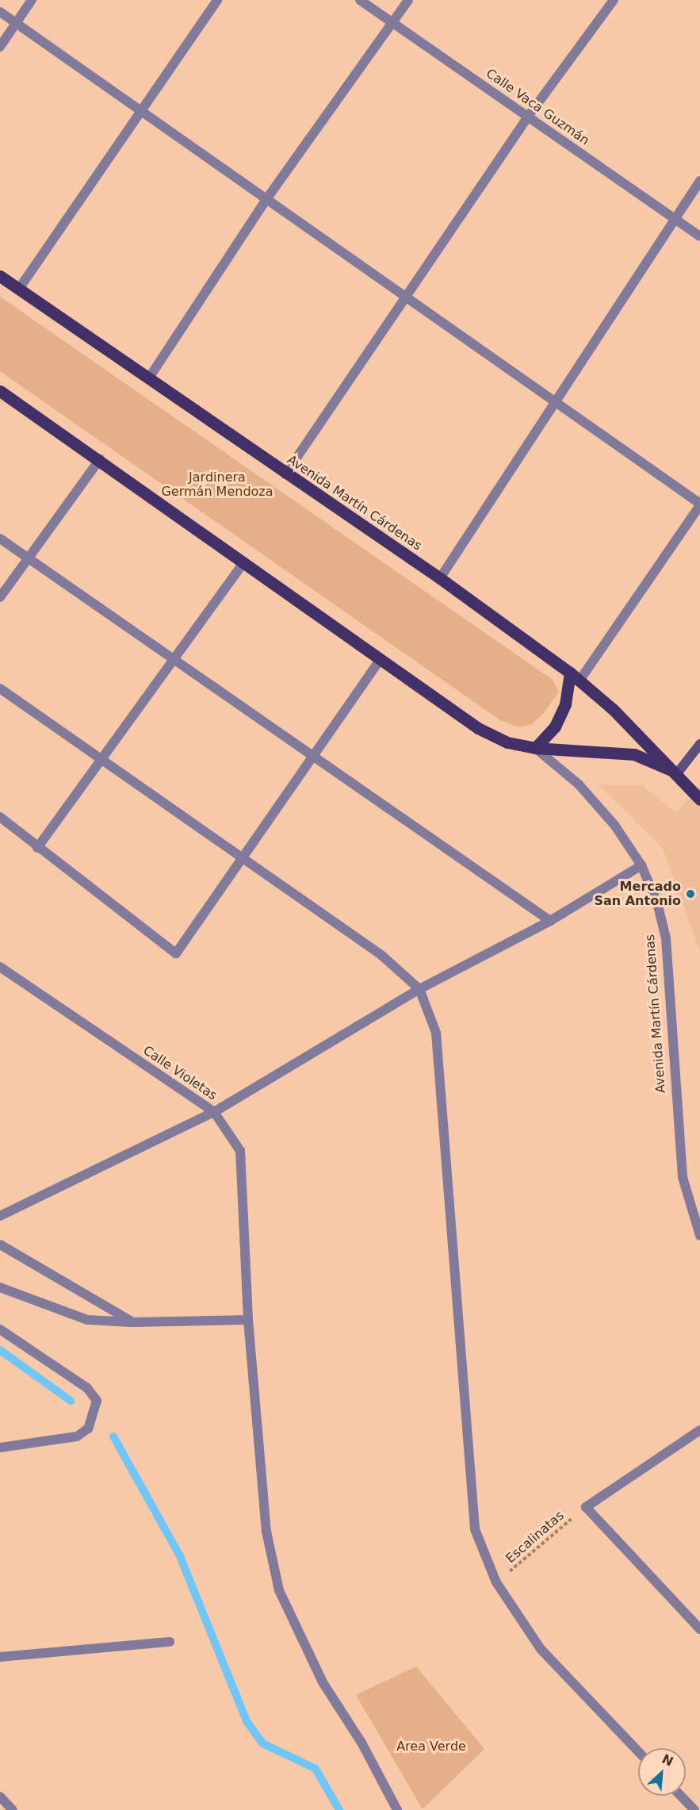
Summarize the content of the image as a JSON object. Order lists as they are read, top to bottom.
{
  "streets": {
    "main road": ["Avenida Martín Cárdenas"],
    "street": ["Calle Vaca Guzmán", "Calle Violetas"],
    "path": ["Escalinatas"]
  },
  "parks": ["Jardinera Germán Mendoza", "Area Verde"],
  "places": ["Mercado San Antonio"],
  "north": "top right"
}
